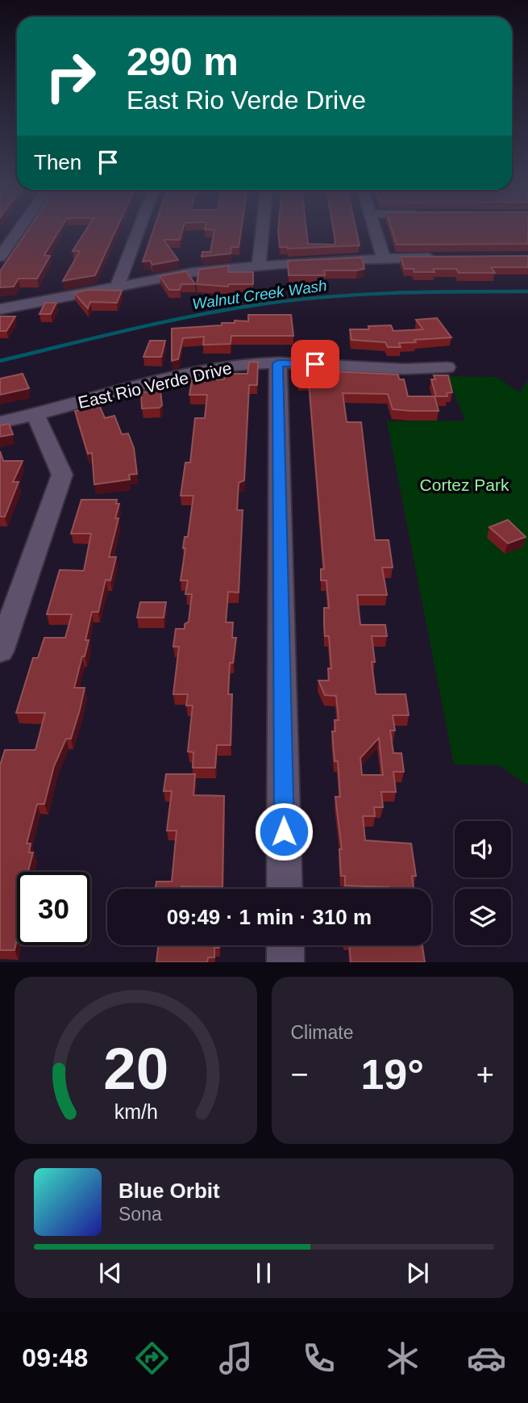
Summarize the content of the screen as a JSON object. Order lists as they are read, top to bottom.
{
  "streets": {
    "street": ["East Rio Verde Drive"]
  },
  "water": ["Walnut Creek Wash"],
  "parks": ["Cortez Park"],
  "page": {
    "turn": ["290 m", "East Rio Verde Drive"],
    "then": "Then",
    "limit": "30",
    "trip": "09:49 · 1 min · 310 m",
    "tile": "Climate",
    "heat": ["−", "19°", "+"],
    "song": ["Blue Orbit", "Sona"],
    "tabs": "09:48",
    "gauge": ["20", "km/h"]
  }
}
